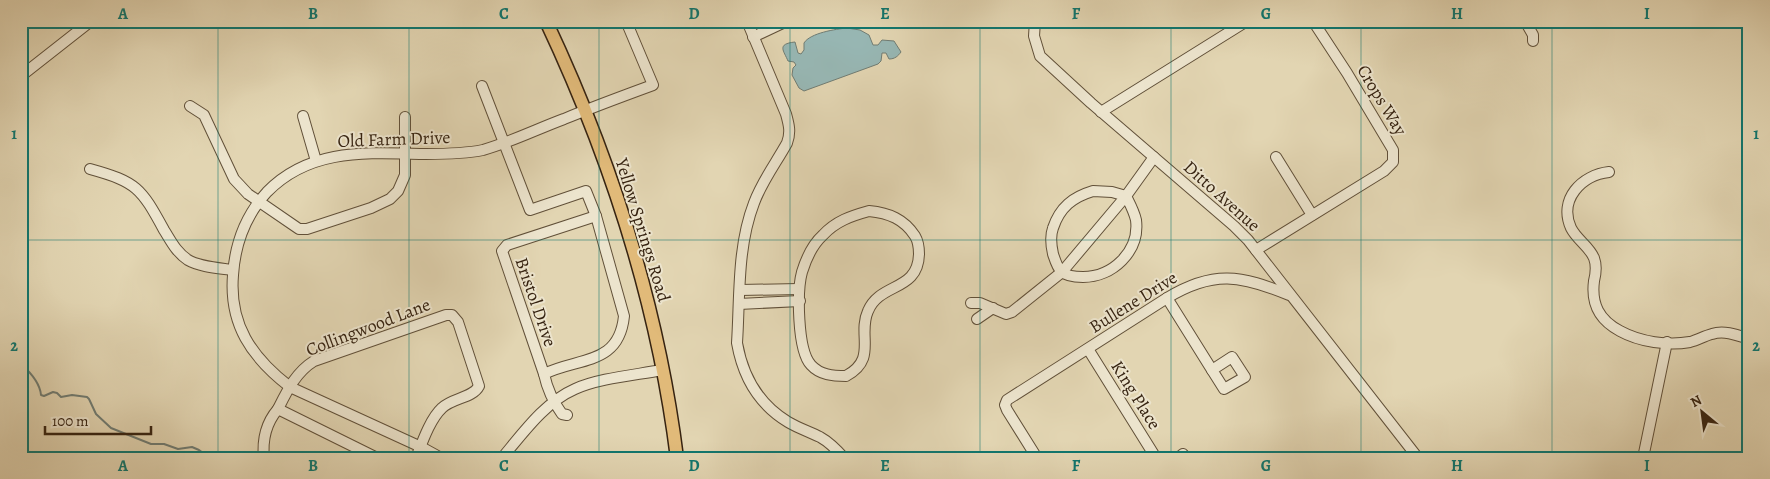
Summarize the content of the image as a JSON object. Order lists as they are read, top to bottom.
{
  "streets": {
    "main road": ["Yellow Springs Road"],
    "street": [
      "Crops Way",
      "Old Farm Drive",
      "Ditto Avenue",
      "Bristol Drive",
      "Bullene Drive",
      "Collingwood Lane",
      "King Place"
    ]
  },
  "crossings": [
    ["Crops Way", "Ditto Avenue"],
    ["Old Farm Drive", "Yellow Springs Road"],
    ["Old Farm Drive", "Bristol Drive"],
    ["Old Farm Drive", "Collingwood Lane"],
    ["Ditto Avenue", "Bullene Drive"],
    ["Bullene Drive", "King Place"]
  ],
  "scale_bar": "100 m",
  "north": "top left",
  "grid": {
    "columns": [
      "A",
      "B",
      "C",
      "D",
      "E",
      "F",
      "G",
      "H",
      "I"
    ],
    "rows": ["1", "2"]
  }
}
